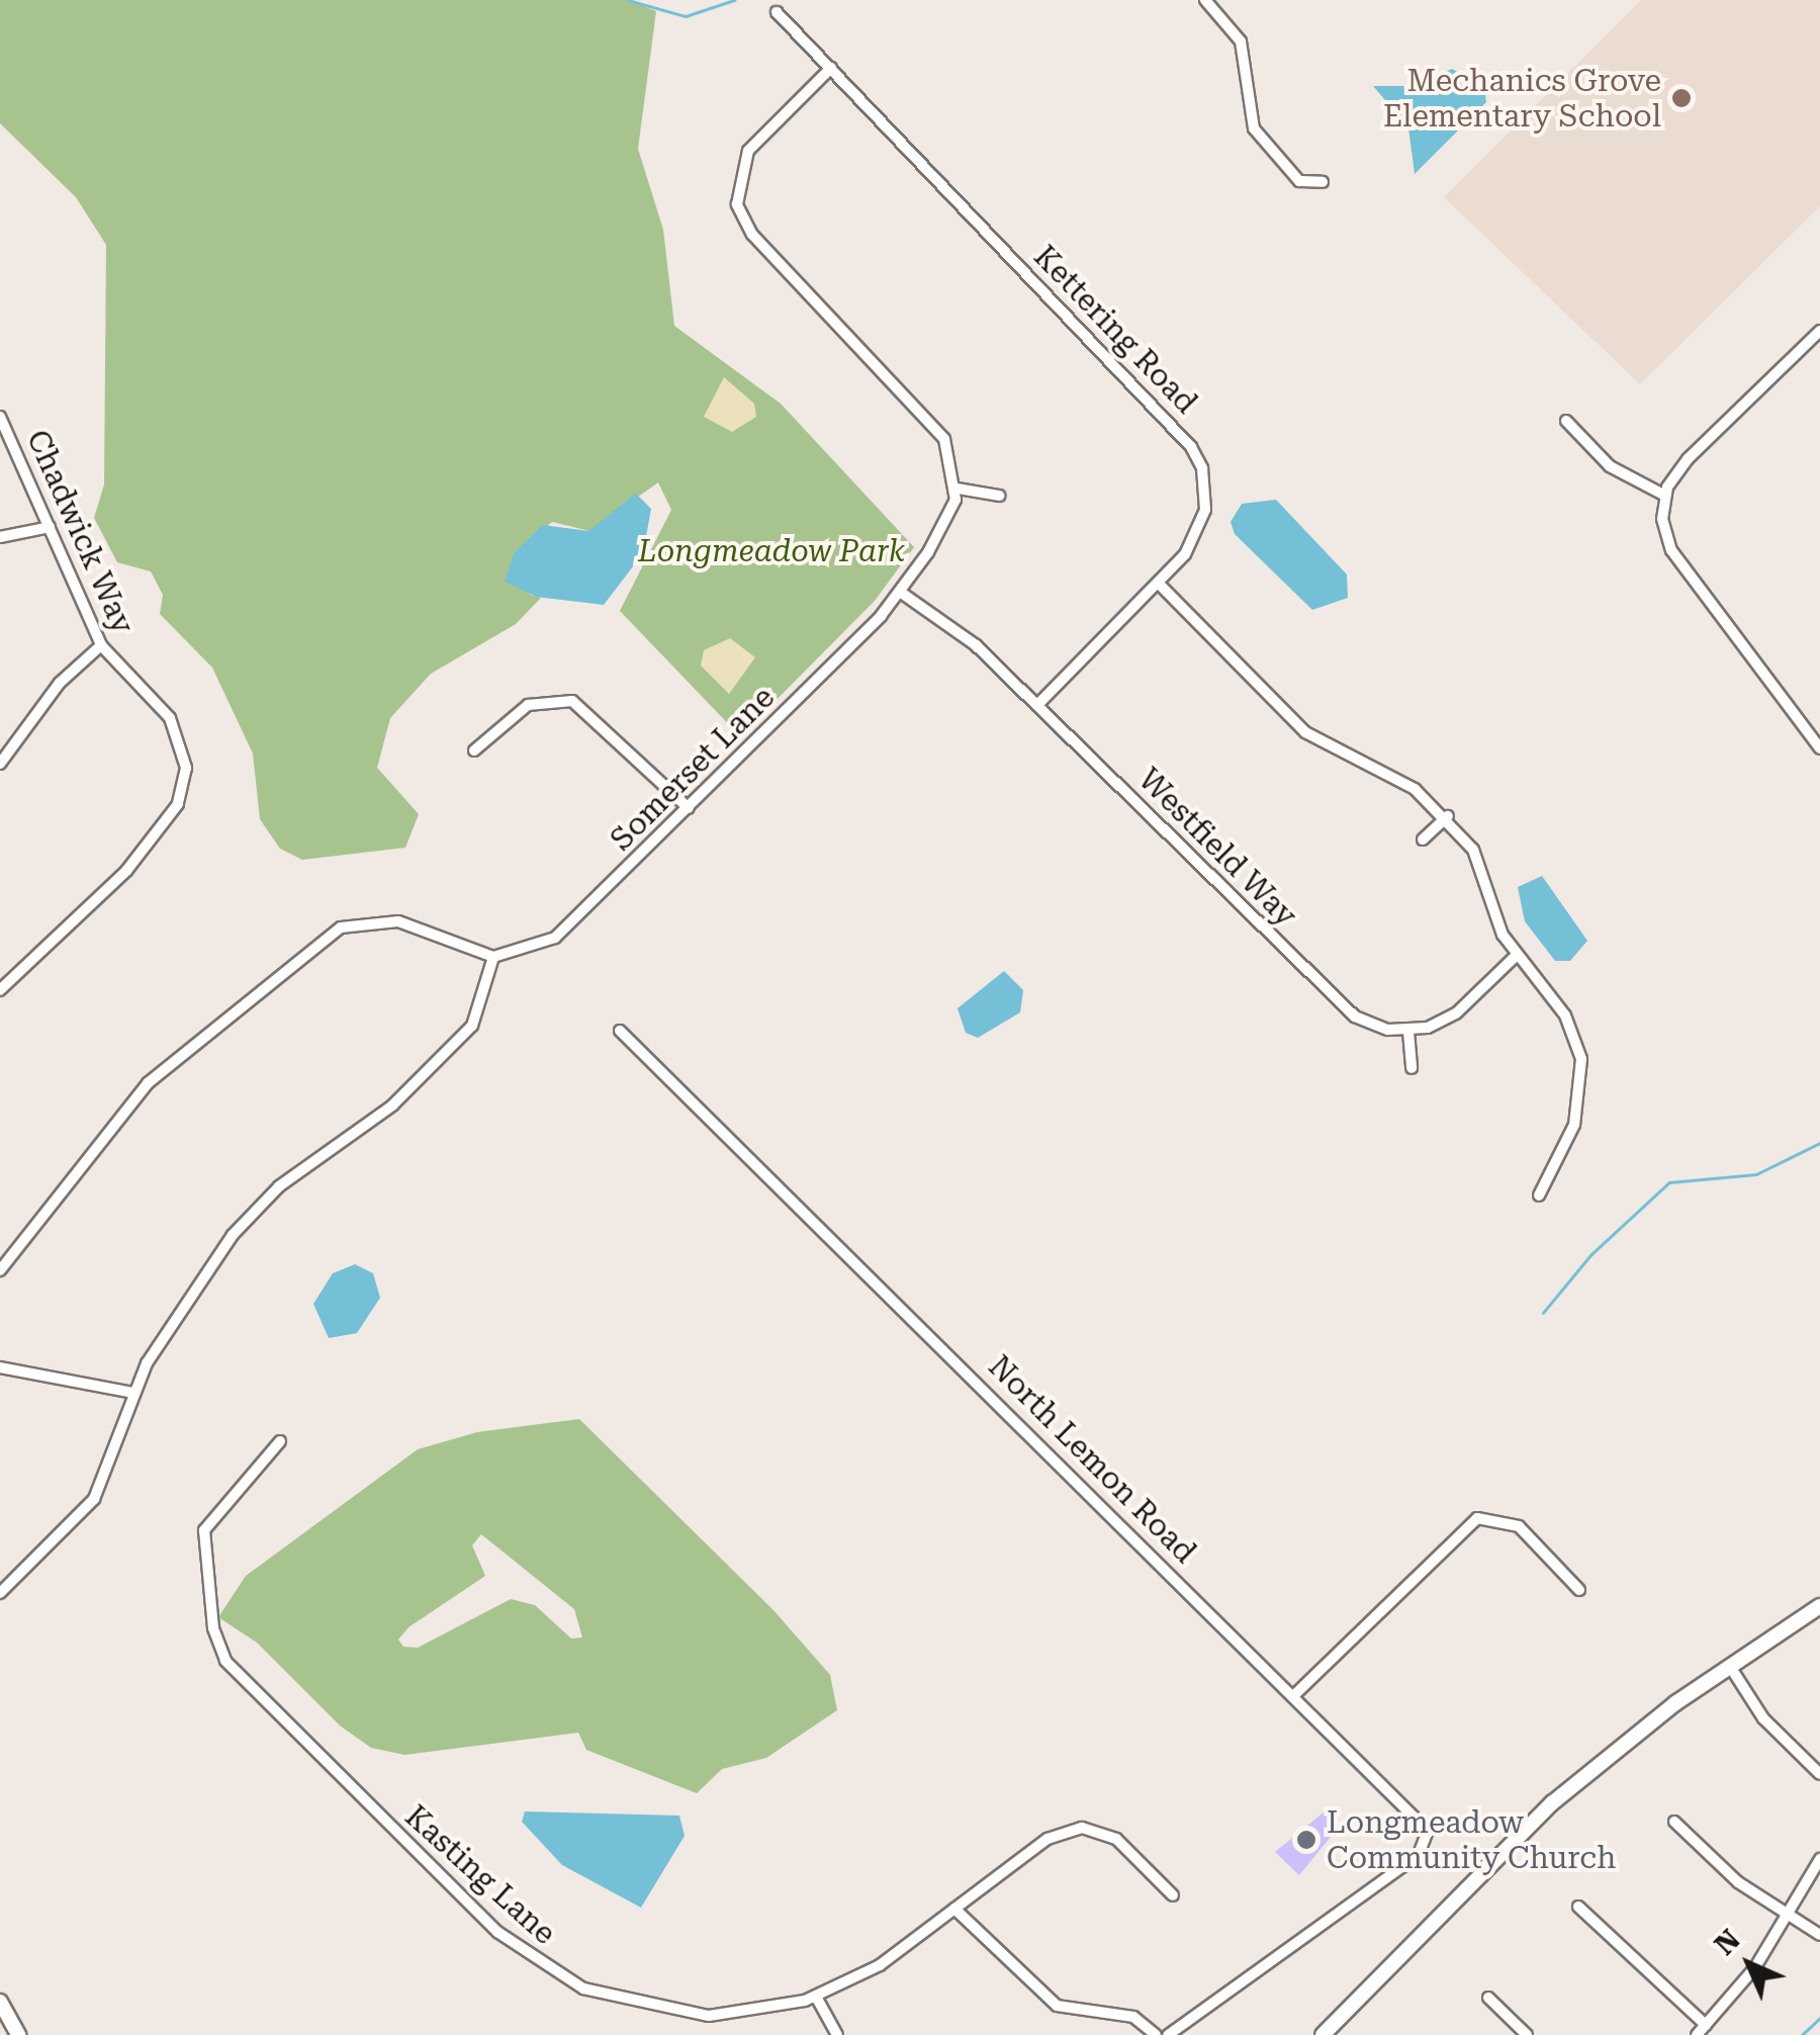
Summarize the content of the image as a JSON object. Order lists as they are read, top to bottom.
{
  "streets": {
    "street": [
      "Kettering Road",
      "Chadwick Way",
      "Somerset Lane",
      "Westfield Way",
      "North Lemon Road",
      "Kasting Lane"
    ]
  },
  "crossings": [
    ["Kettering Road", "Westfield Way"],
    ["Somerset Lane", "Westfield Way"]
  ],
  "parks": ["Longmeadow Park"],
  "places": ["Mechanics Grove Elementary School", "Longmeadow Community Church"],
  "north": "top left"
}
